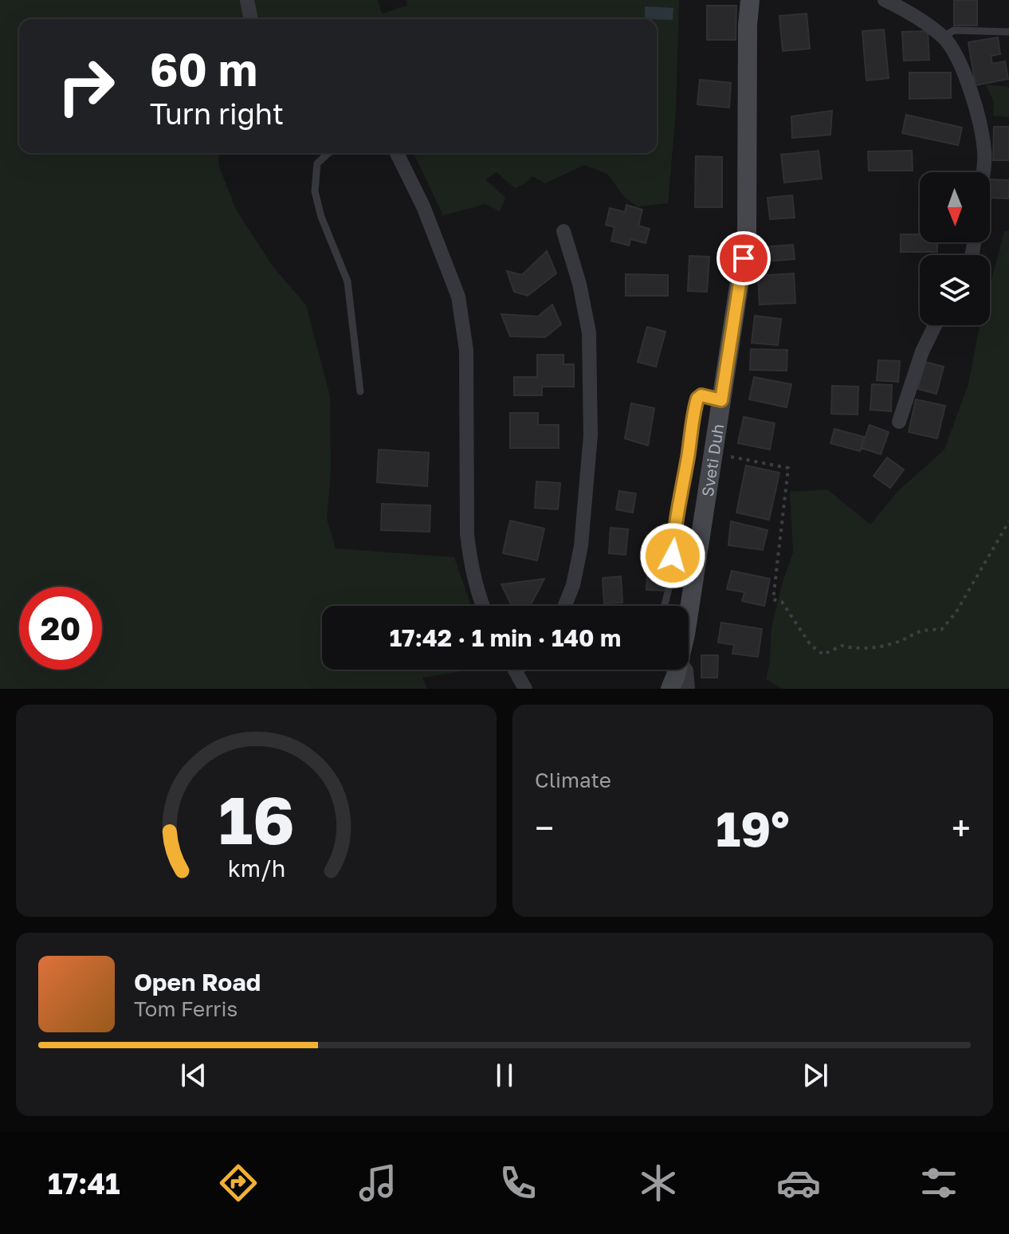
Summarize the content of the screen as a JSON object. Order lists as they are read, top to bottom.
{
  "streets": {
    "main road": ["Sveti Duh"]
  },
  "north": "bottom",
  "page": {
    "turn": ["60 m", "Turn right"],
    "limit": "20",
    "trip": "17:42 · 1 min · 140 m",
    "tile": "Climate",
    "heat": ["−", "19°", "+"],
    "song": ["Open Road", "Tom Ferris"],
    "tabs": "17:41",
    "gauge": ["16", "km/h"]
  }
}
